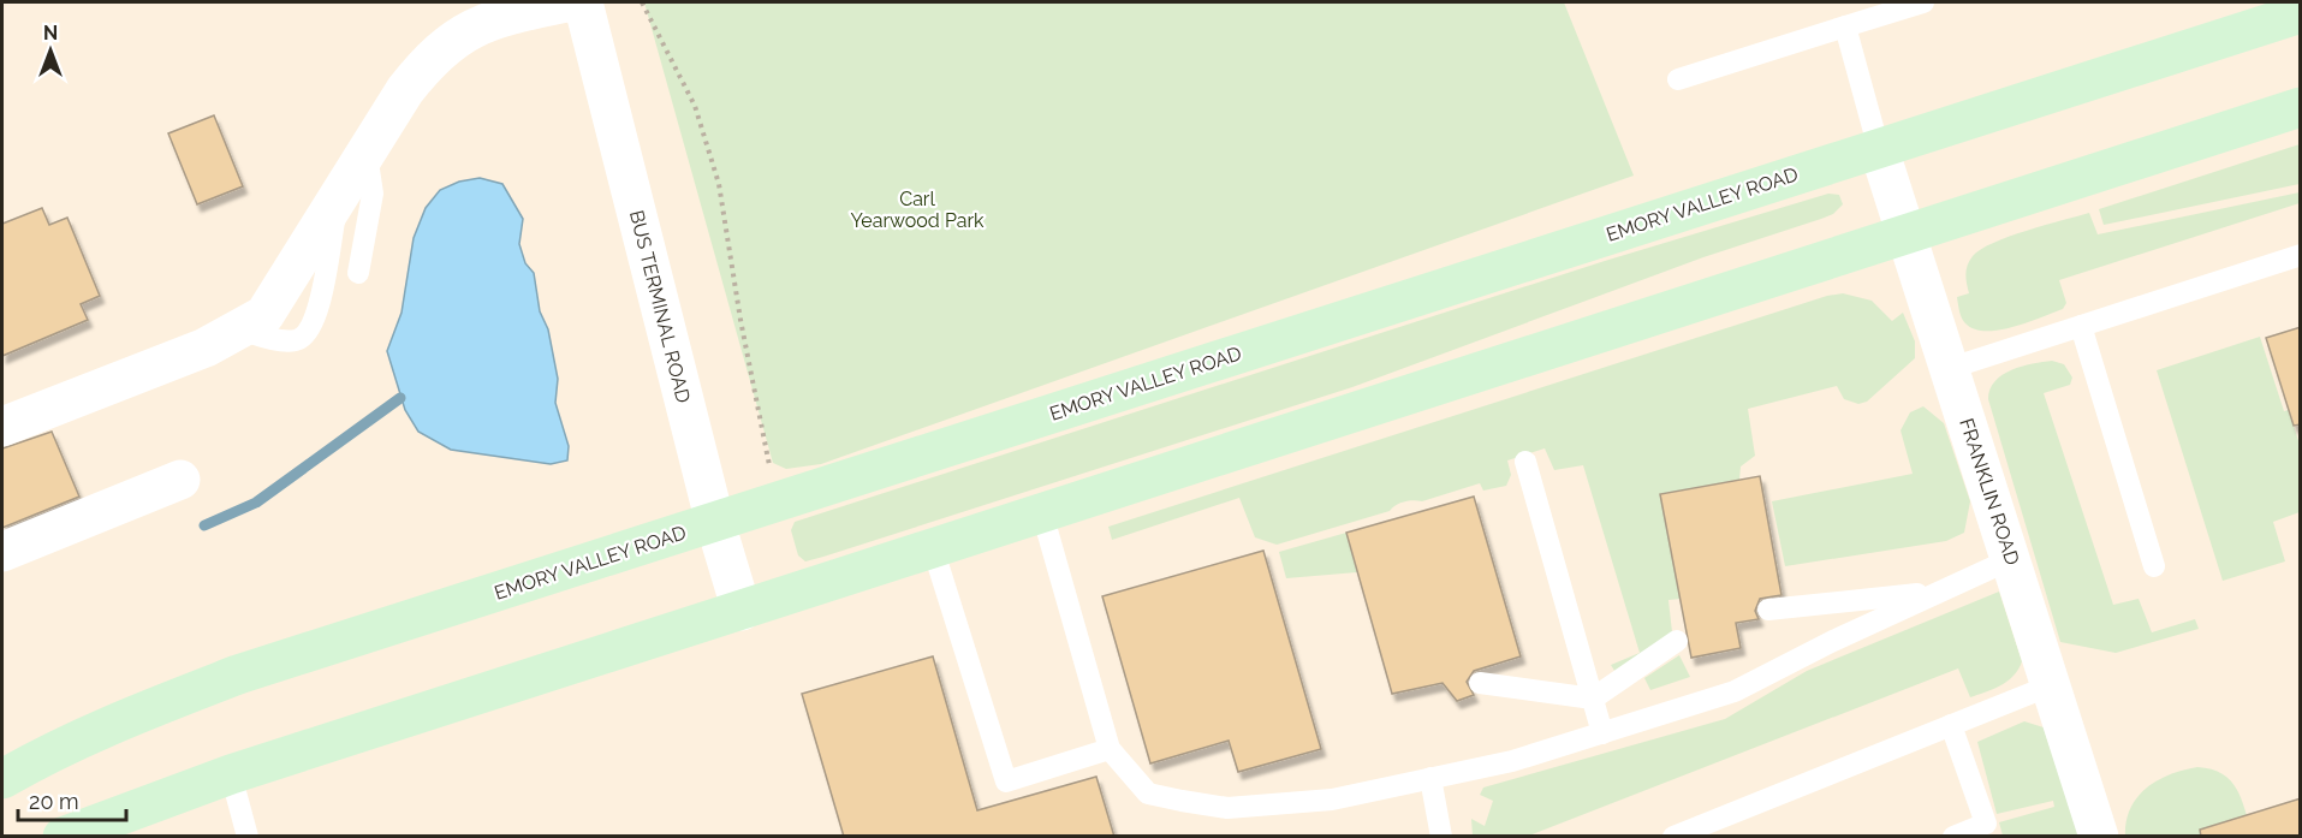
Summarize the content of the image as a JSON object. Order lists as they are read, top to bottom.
{
  "streets": {
    "main road": ["EMORY VALLEY ROAD"],
    "street": ["BUS TERMINAL ROAD", "FRANKLIN ROAD"]
  },
  "crossings": [
    ["EMORY VALLEY ROAD", "BUS TERMINAL ROAD"],
    ["EMORY VALLEY ROAD", "FRANKLIN ROAD"]
  ],
  "parks": ["Carl Yearwood Park"],
  "scale_bar": "20 m",
  "north": "top"
}
